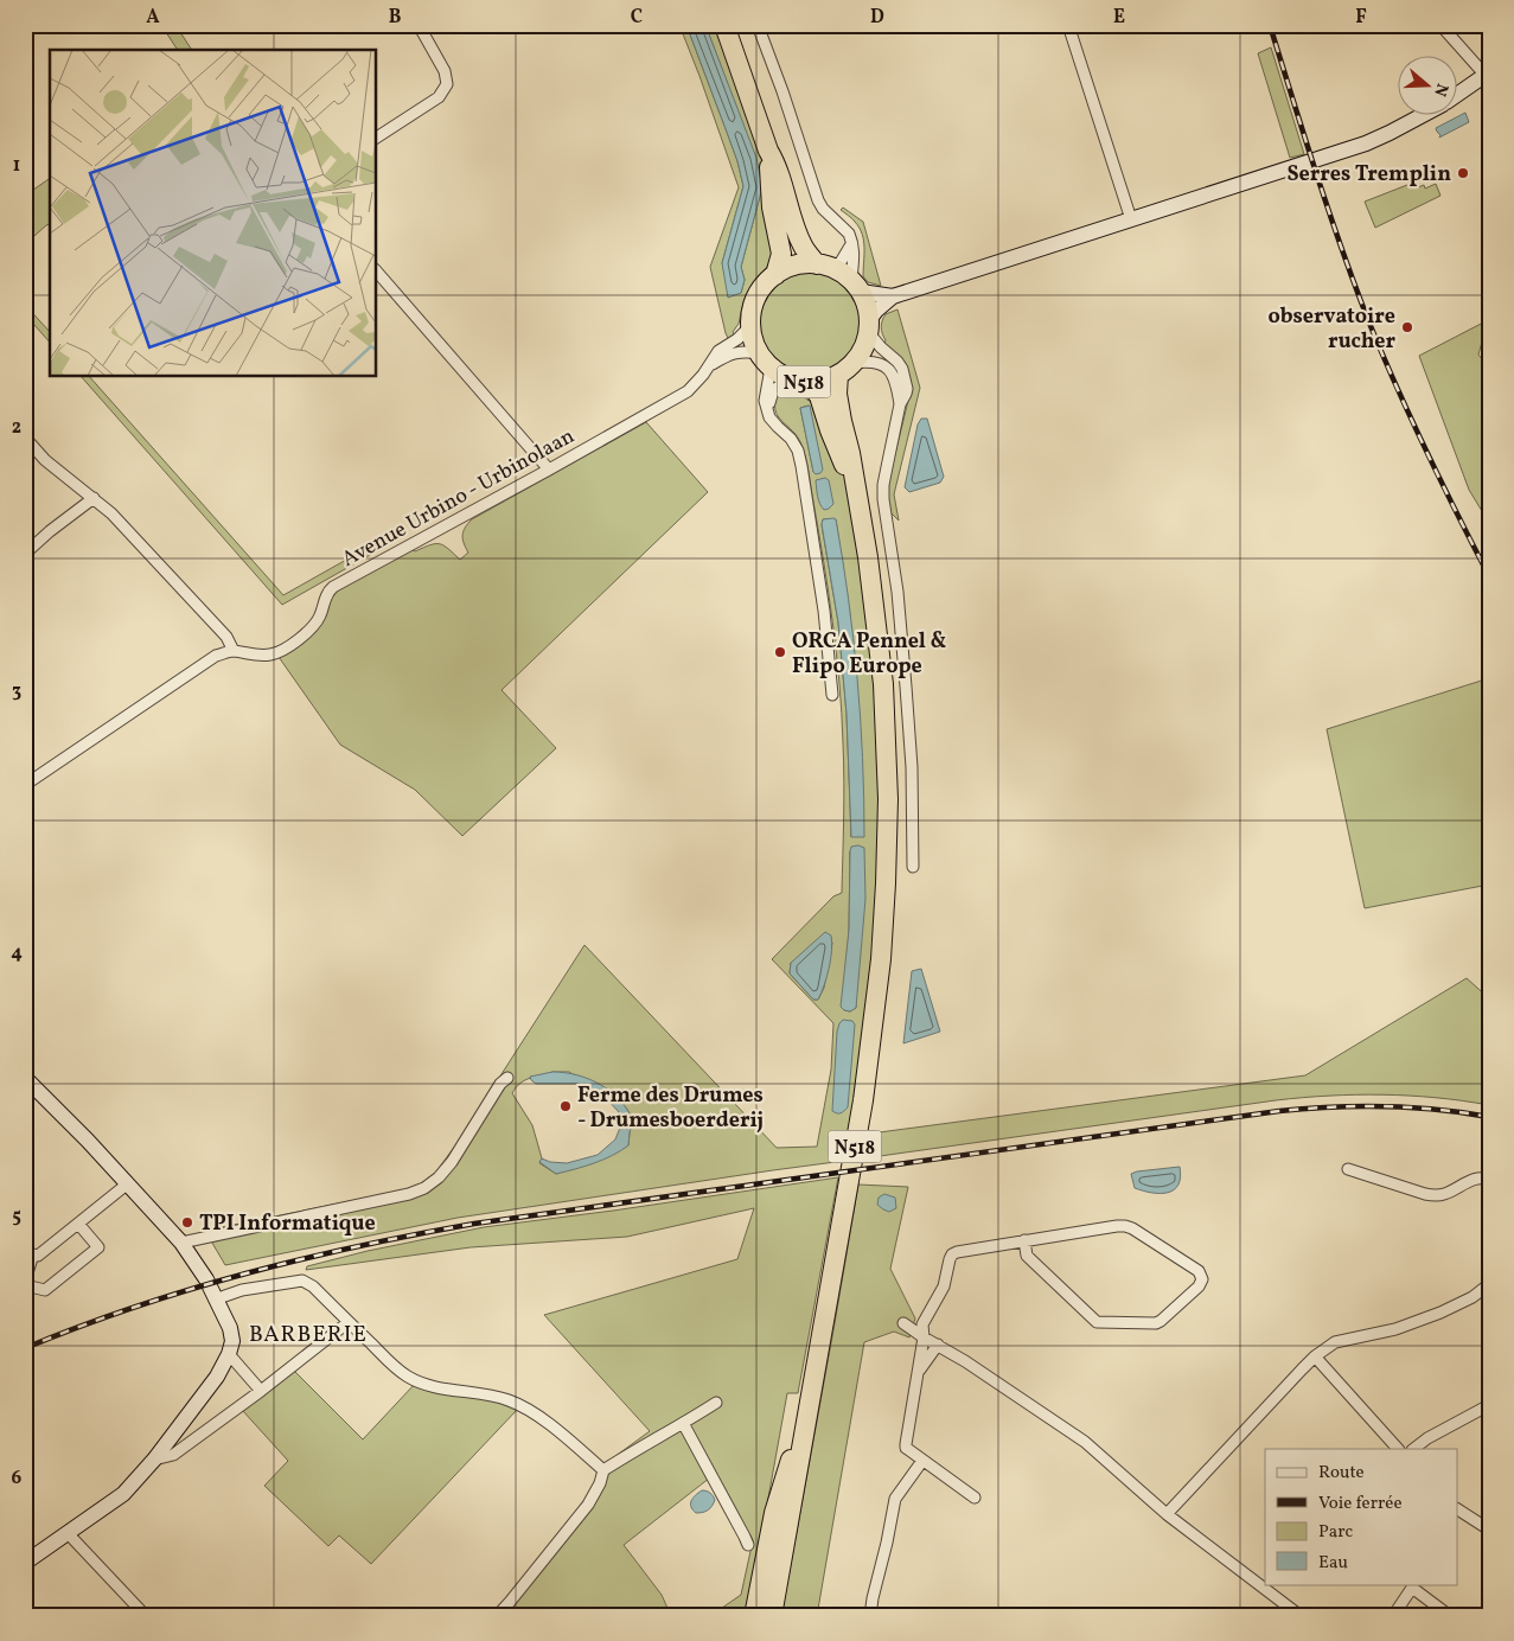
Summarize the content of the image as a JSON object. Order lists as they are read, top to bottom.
{
  "streets": {
    "highway": ["N518"],
    "street": ["Avenue Urbino - Urbinolaan"]
  },
  "crossings": [
    ["N518", "Avenue Urbino - Urbinolaan"]
  ],
  "districts": ["BARBERIE"],
  "places": [
    "Serres Tremplin",
    "observatoire rucher",
    "ORCA Pennel & Flipo Europe",
    "Ferme des Drumes - Drumesboerderij",
    "TPI Informatique"
  ],
  "legend": [
    "Route",
    "Voie ferrée",
    "Parc",
    "Eau"
  ],
  "north": "right",
  "grid": {
    "columns": [
      "A",
      "B",
      "C",
      "D",
      "E",
      "F"
    ],
    "rows": [
      "1",
      "2",
      "3",
      "4",
      "5",
      "6"
    ]
  }
}
